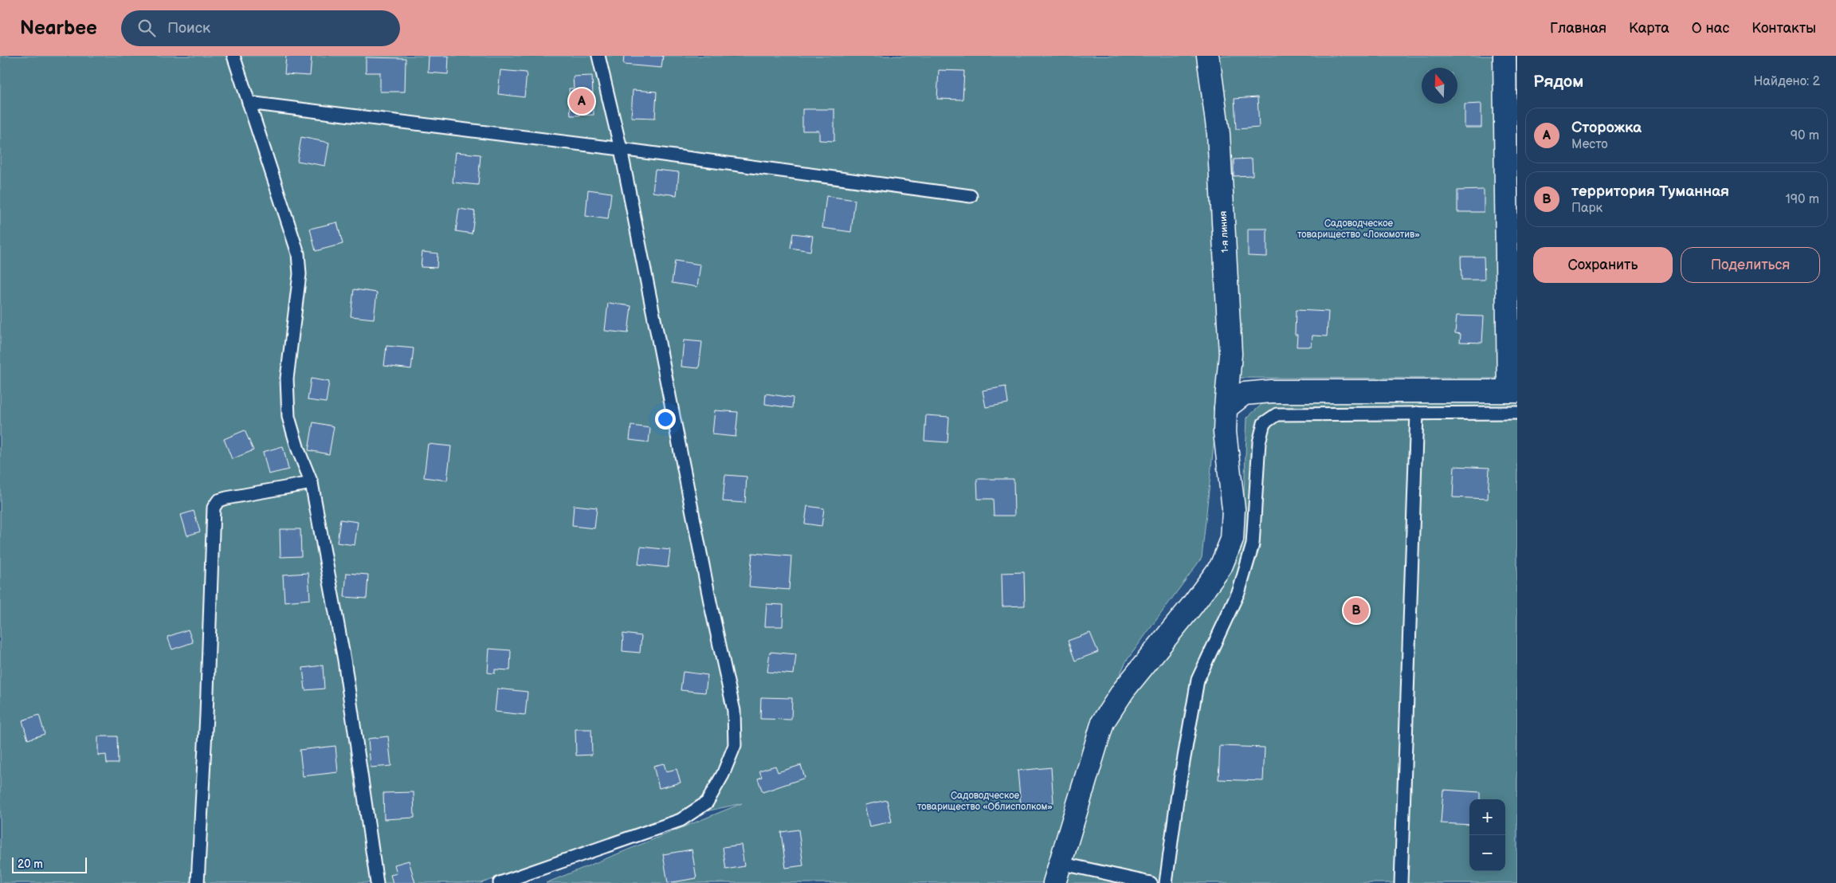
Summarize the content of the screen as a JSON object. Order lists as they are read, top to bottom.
{
  "streets": {
    "street": ["1-я линия"]
  },
  "parks": ["Садоводческое товарищество «Локомотив»", "Садоводческое товарищество «Облисполком»"],
  "scale_bar": "20 m",
  "north": "top",
  "page": {
    "header": "Nearbee",
    "search": "Поиск",
    "nav": [
      "Главная",
      "Карта",
      "О нас",
      "Контакты"
    ],
    "heading": ["Рядом", "Найдено: 2"],
    "pins": ["A", "B"],
    "list": [
      {
        "mark": "A",
        "name": "Сторожка",
        "note": "Место",
        "value": "90 m"
      },
      {
        "mark": "B",
        "name": "территория Туманная",
        "note": "Парк",
        "value": "190 m"
      }
    ],
    "buttons": ["Сохранить", "Поделиться"],
    "map_buttons": ["+", "−"],
    "scale": "20 m"
  }
}
